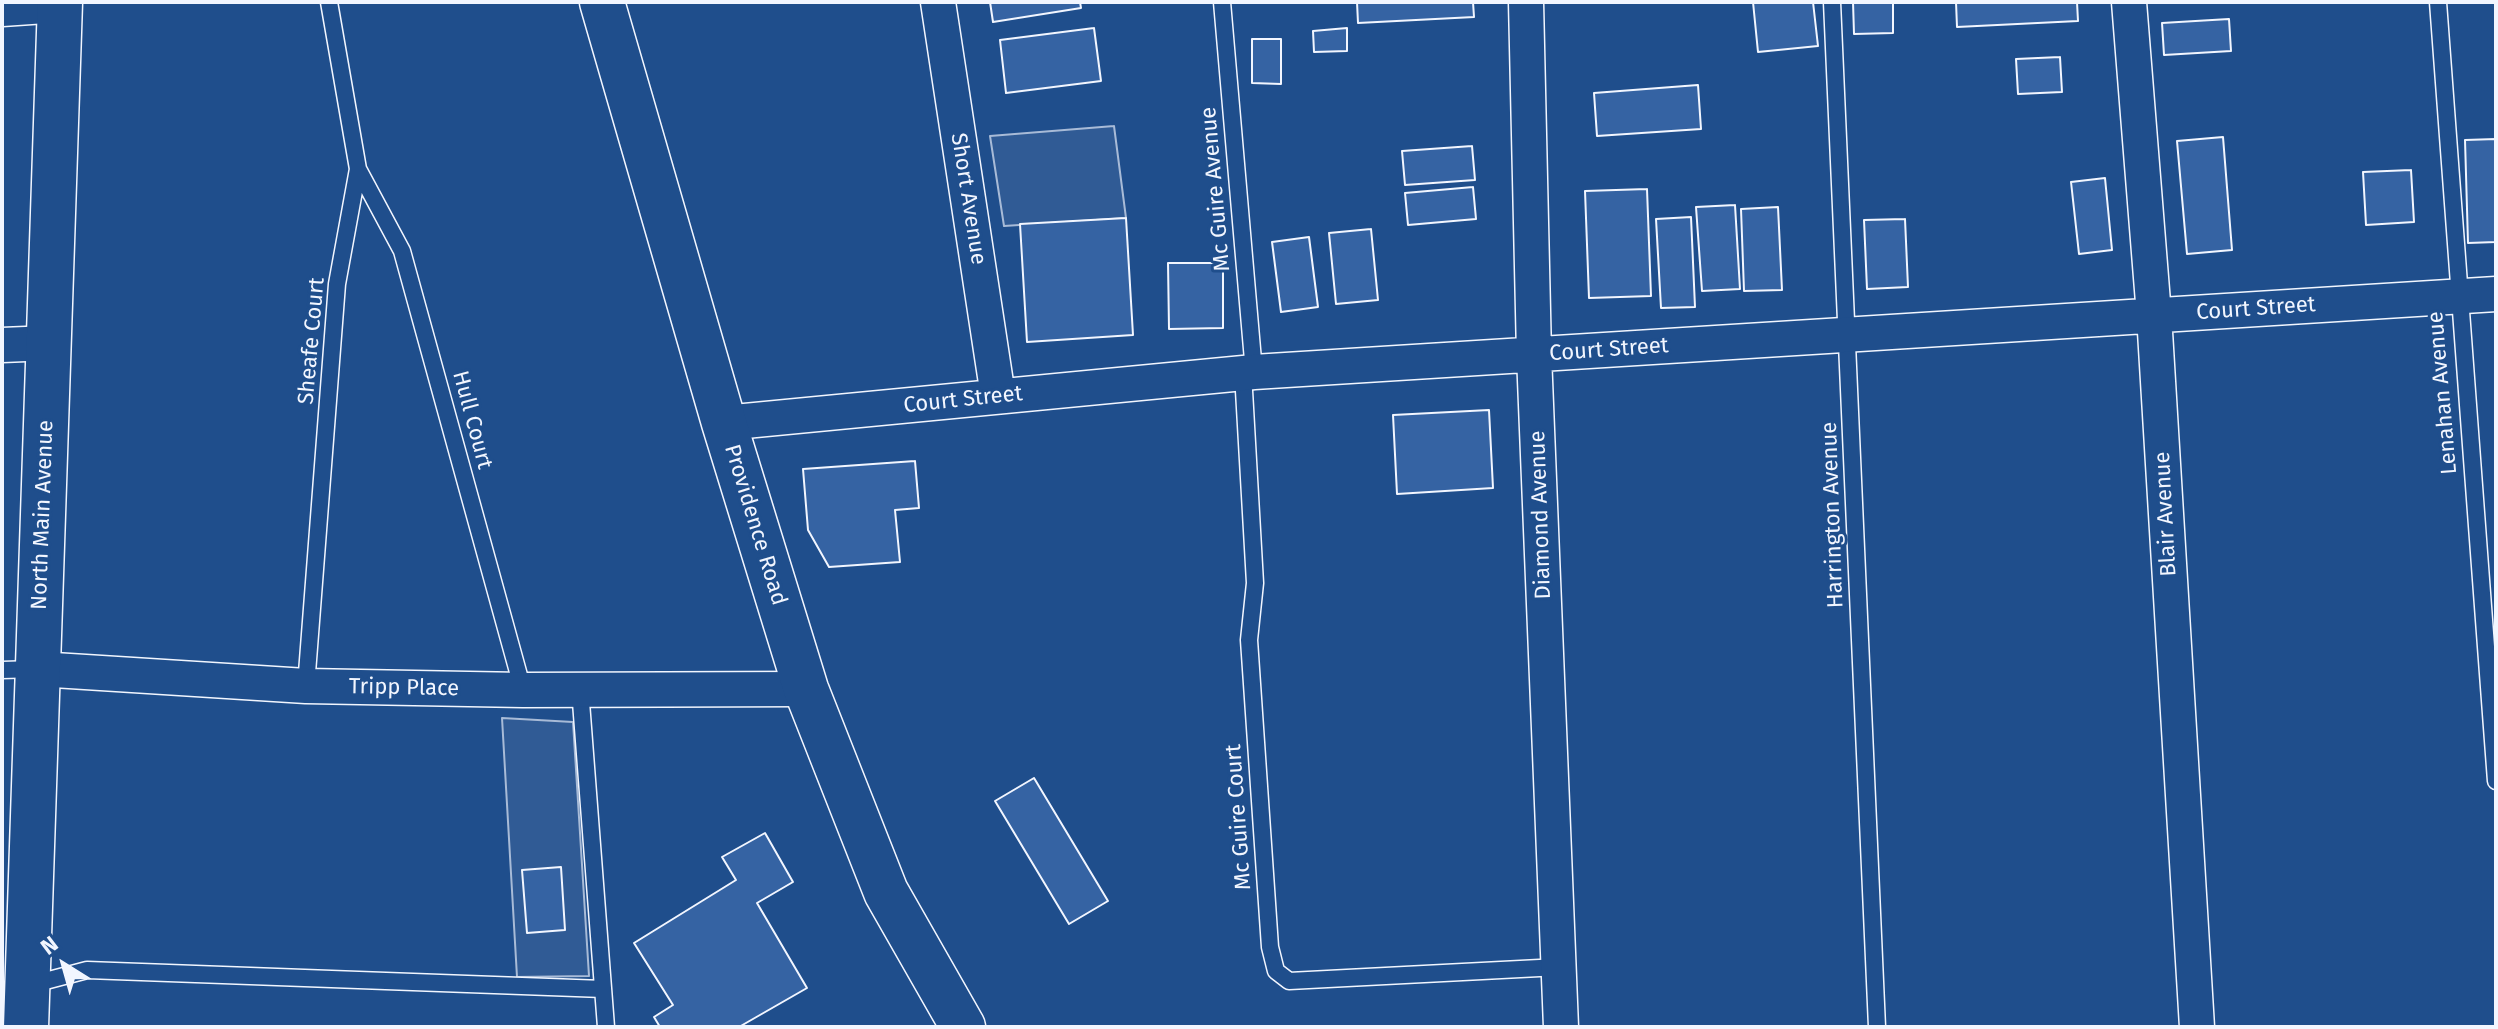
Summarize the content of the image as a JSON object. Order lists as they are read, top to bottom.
{
  "streets": {
    "main road": ["North Main Avenue", "Providence Road"],
    "street": [
      "Short Avenue",
      "Court Street",
      "Blair Avenue",
      "Diamond Avenue",
      "Tripp Place"
    ],
    "lane": [
      "Mc Guire Avenue",
      "Sheafe Court",
      "Lenahan Avenue",
      "Hull Court",
      "Harrington Avenue",
      "Mc Guire Court"
    ]
  },
  "crossings": [
    ["Mc Guire Avenue", "Court Street"],
    ["Mc Guire Avenue", "Mc Guire Court"],
    ["Short Avenue", "Court Street"],
    ["Court Street", "Lenahan Avenue"],
    ["Court Street", "Blair Avenue"],
    ["Court Street", "Diamond Avenue"],
    ["Court Street", "Harrington Avenue"],
    ["Court Street", "Providence Road"],
    ["Court Street", "Mc Guire Court"],
    ["Sheafe Court", "Hull Court"],
    ["Sheafe Court", "Tripp Place"],
    ["Hull Court", "Tripp Place"],
    ["North Main Avenue", "Tripp Place"],
    ["Diamond Avenue", "Mc Guire Court"],
    ["Providence Road", "Tripp Place"]
  ],
  "north": "top left"
}
